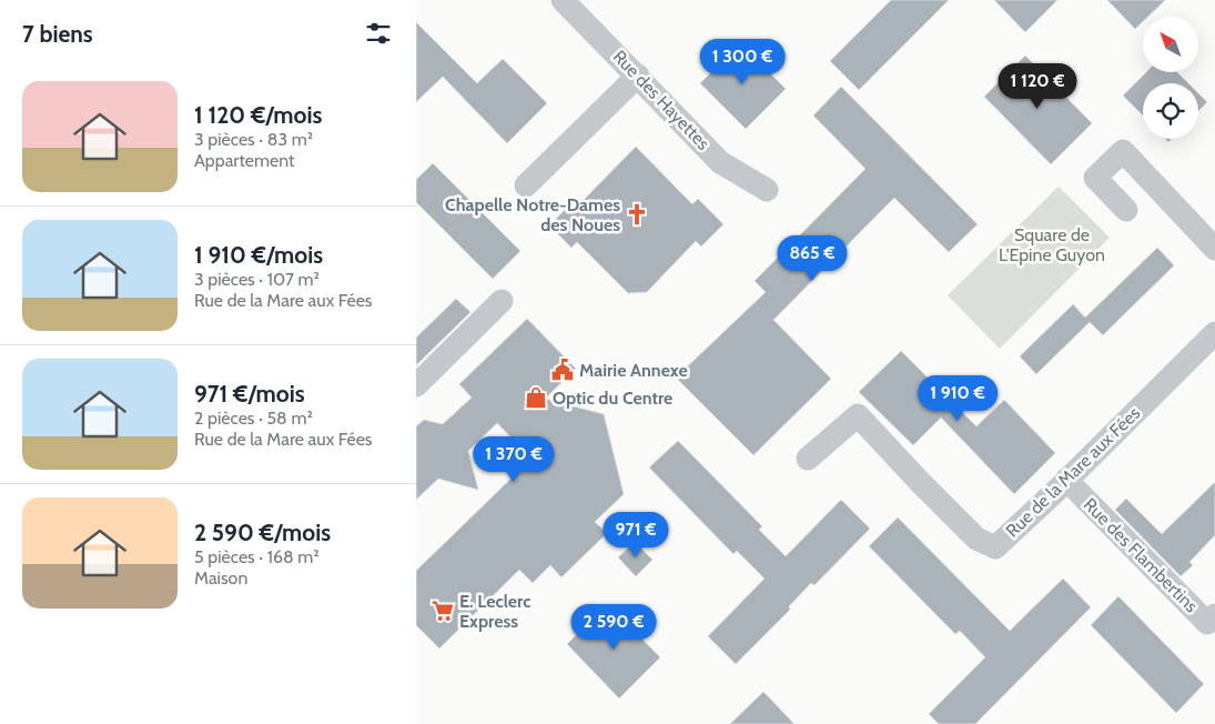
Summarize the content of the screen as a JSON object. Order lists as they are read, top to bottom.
{
  "streets": {
    "street": ["Rue des Hayettes", "Rue de la Mare aux Fées", "Rue des Flambertins"]
  },
  "crossings": [
    ["Rue de la Mare aux Fées", "Rue des Flambertins"]
  ],
  "parks": ["Square de L'Epine Guyon"],
  "places": {
    "church": ["Chapelle Notre-Dames des Noues"],
    "public building": ["Mairie Annexe"],
    "shop": ["Optic du Centre"],
    "supermarket": ["E. Leclerc Express"]
  },
  "north": "top left",
  "page": {
    "heading": "7 biens",
    "price": [
      "1 300 €",
      "1 120 €",
      "865 €",
      "1 910 €",
      "1 370 €",
      "971 €",
      "2 590 €"
    ],
    "list": [
      {
        "name": "1 120 €/mois",
        "note": "3 pièces · 83 m² · Appartement"
      },
      {
        "name": "1 910 €/mois",
        "note": "3 pièces · 107 m² · Rue de la Mare aux Fées"
      },
      {
        "name": "971 €/mois",
        "note": "2 pièces · 58 m² · Rue de la Mare aux Fées"
      },
      {
        "name": "2 590 €/mois",
        "note": "5 pièces · 168 m² · Maison"
      }
    ]
  }
}
